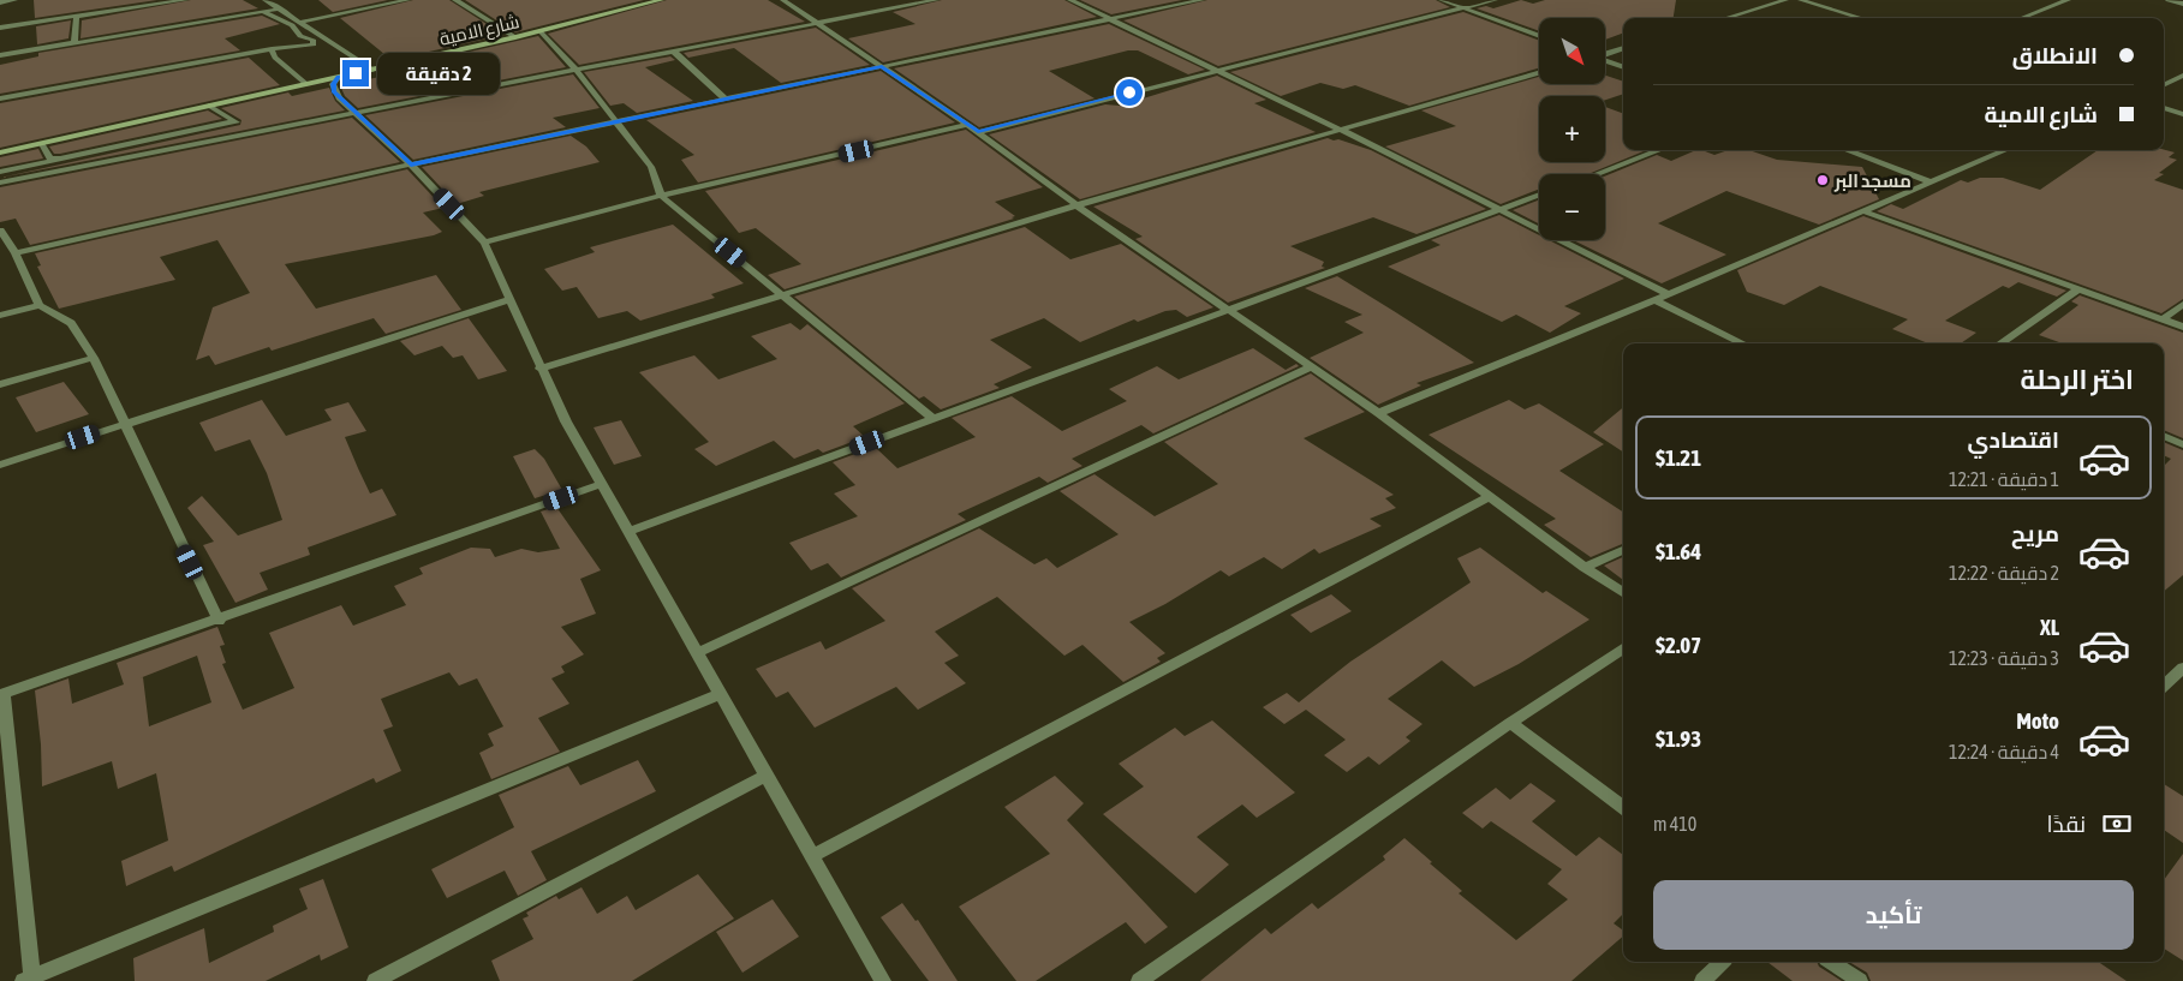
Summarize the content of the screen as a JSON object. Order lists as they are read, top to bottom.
{
  "streets": {
    "street": ["شارع الامية"]
  },
  "places": ["مسجد البر"],
  "north": "bottom right",
  "page": {
    "map_buttons": ["+", "−"],
    "banner": ["الانطلاق", "شارع الامية"],
    "bubble": "2 دقيقة",
    "heading": "اختر الرحلة",
    "list": [
      {
        "name": "اقتصادي",
        "note": "1 دقيقة · 12:21",
        "value": "$1.21"
      },
      {
        "name": "مريح",
        "note": "2 دقيقة · 12:22",
        "value": "$1.64"
      },
      {
        "name": "XL",
        "note": "3 دقيقة · 12:23",
        "value": "$2.07"
      },
      {
        "name": "Moto",
        "note": "4 دقيقة · 12:24",
        "value": "$1.93"
      }
    ],
    "pay": ["نقدًا", "410 m"],
    "buttons": "تأكيد"
  }
}
